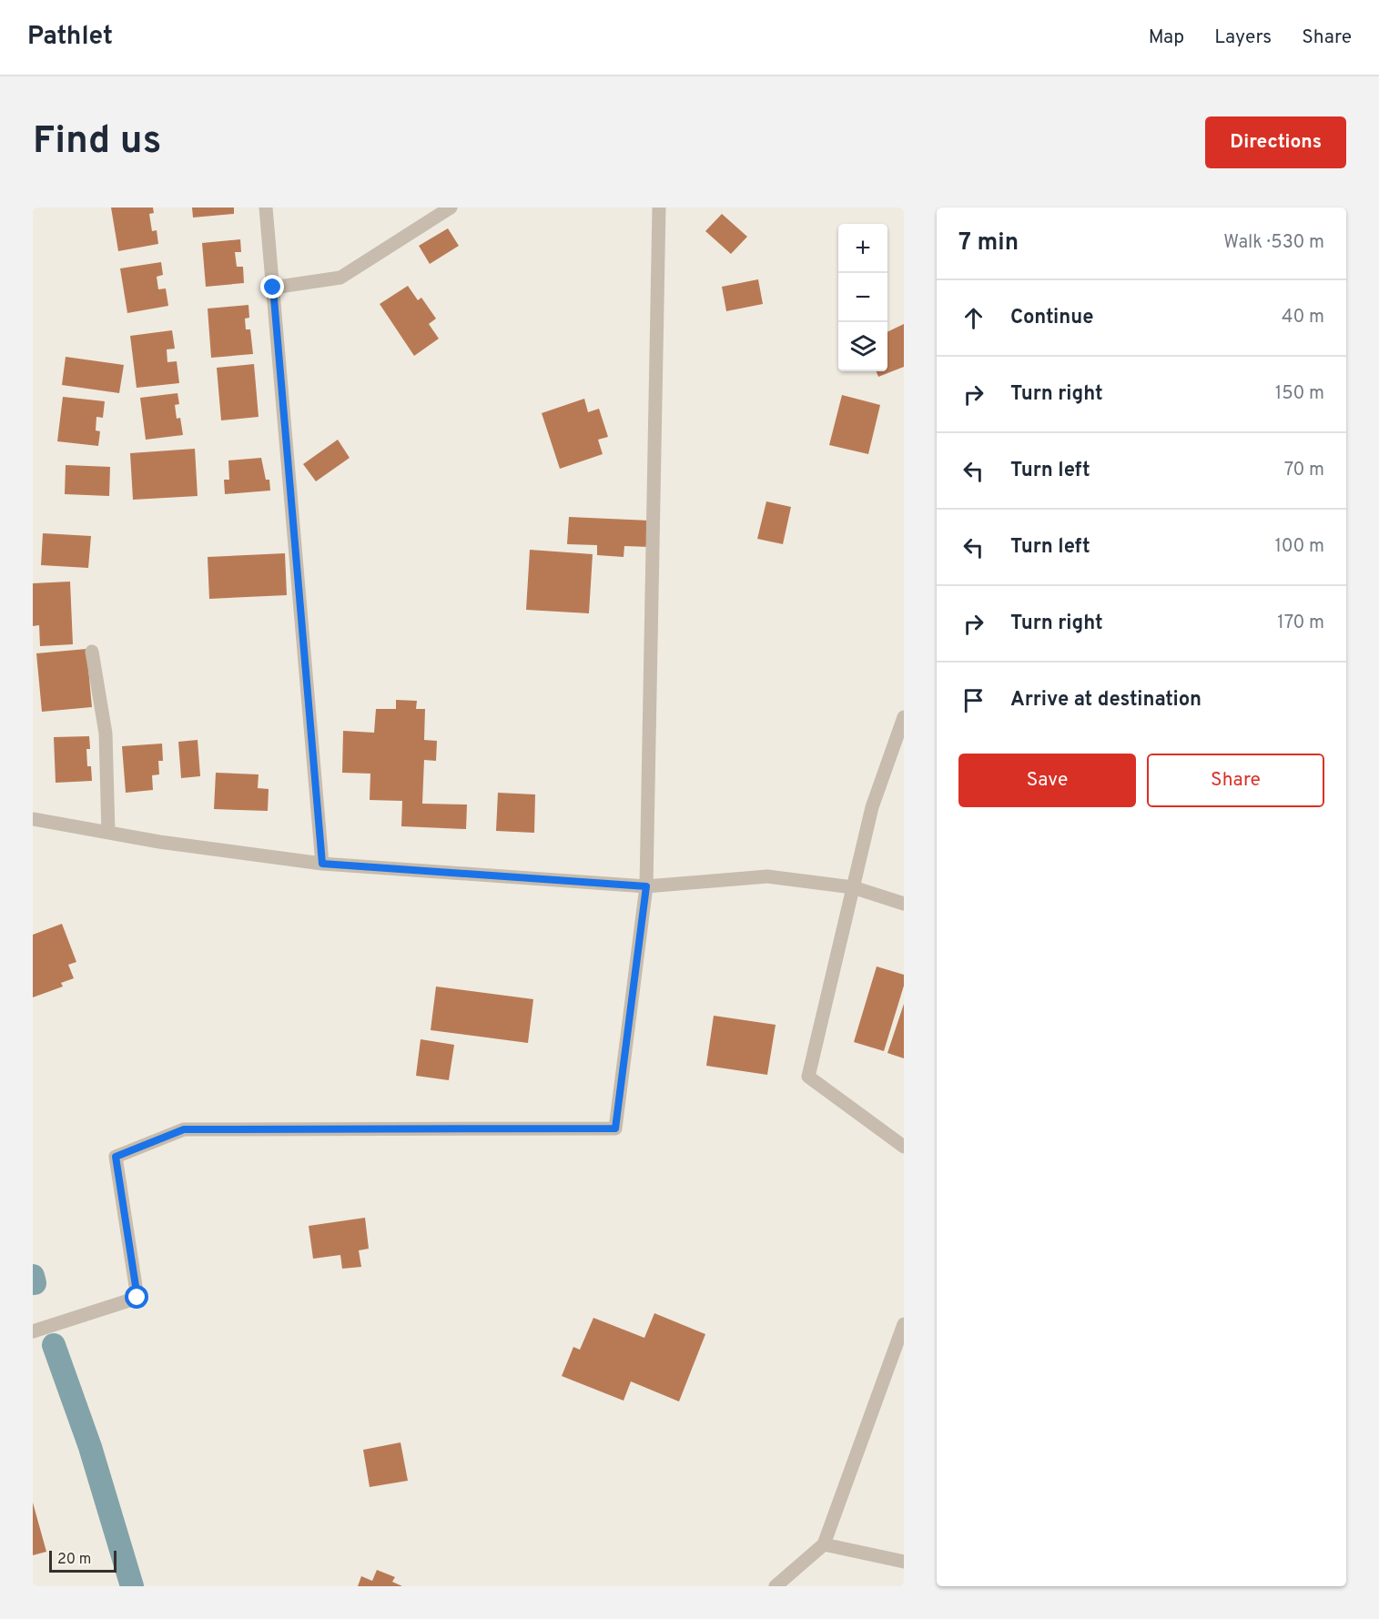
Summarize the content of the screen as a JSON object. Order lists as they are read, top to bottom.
{
  "scale_bar": "20 m",
  "page": {
    "header": "Pathlet",
    "nav": ["Map", "Layers", "Share"],
    "buttons": [
      "Directions",
      ["Save", "Share"]
    ],
    "title": "Find us",
    "heading": ["7 min", "Walk · 530 m"],
    "map_buttons": ["+", "−"],
    "list": [
      ["Continue", "40 m"],
      ["Turn right", "150 m"],
      ["Turn left", "70 m"],
      ["Turn left", "100 m"],
      ["Turn right", "170 m"],
      "Arrive at destination"
    ],
    "scale": "20 m"
  }
}
